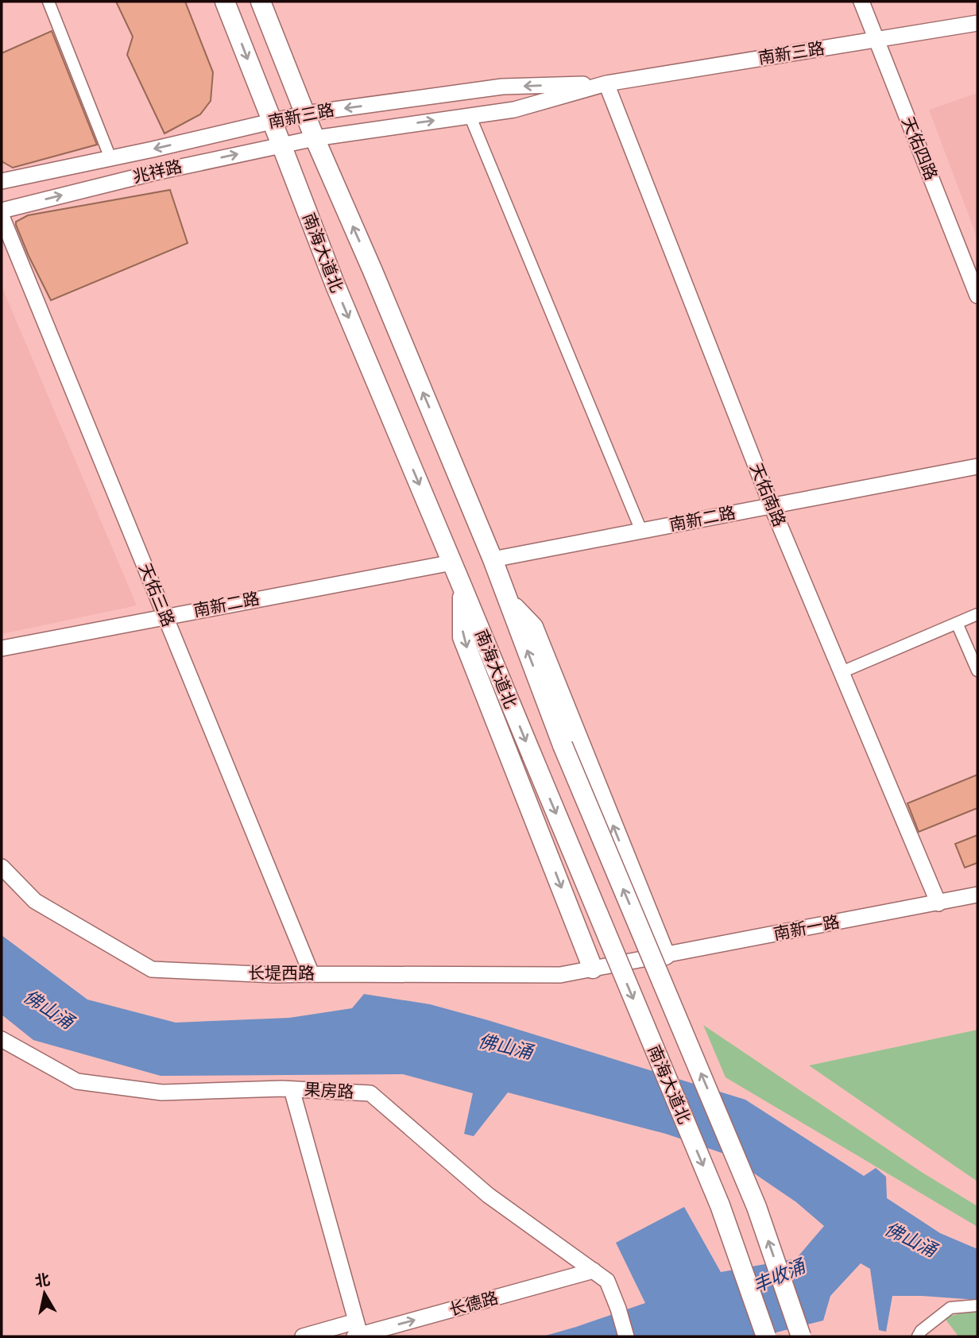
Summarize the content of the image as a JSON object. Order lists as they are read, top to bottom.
{
  "streets": {
    "highway": ["南海大道北"],
    "street": [
      "南新三路",
      "天佑四路",
      "兆祥路",
      "天佑南路",
      "南新二路",
      "天佑三路",
      "南新一路",
      "长堤西路",
      "果房路",
      "长德路"
    ]
  },
  "crossings": [
    ["南新三路", "天佑四路"],
    ["南新三路", "兆祥路"],
    ["南新三路", "南海大道北"],
    ["南新三路", "天佑南路"],
    ["兆祥路", "南海大道北"],
    ["南海大道北", "南新二路"],
    ["天佑南路", "南新二路"],
    ["天佑南路", "南新一路"],
    ["南新二路", "天佑三路"],
    ["天佑三路", "长堤西路"],
    ["南新一路", "长堤西路"],
    ["果房路", "长德路"]
  ],
  "one_way": ["兆祥路", "长德路"],
  "water": ["佛山涌", "丰收涌"],
  "north": "top"
}
